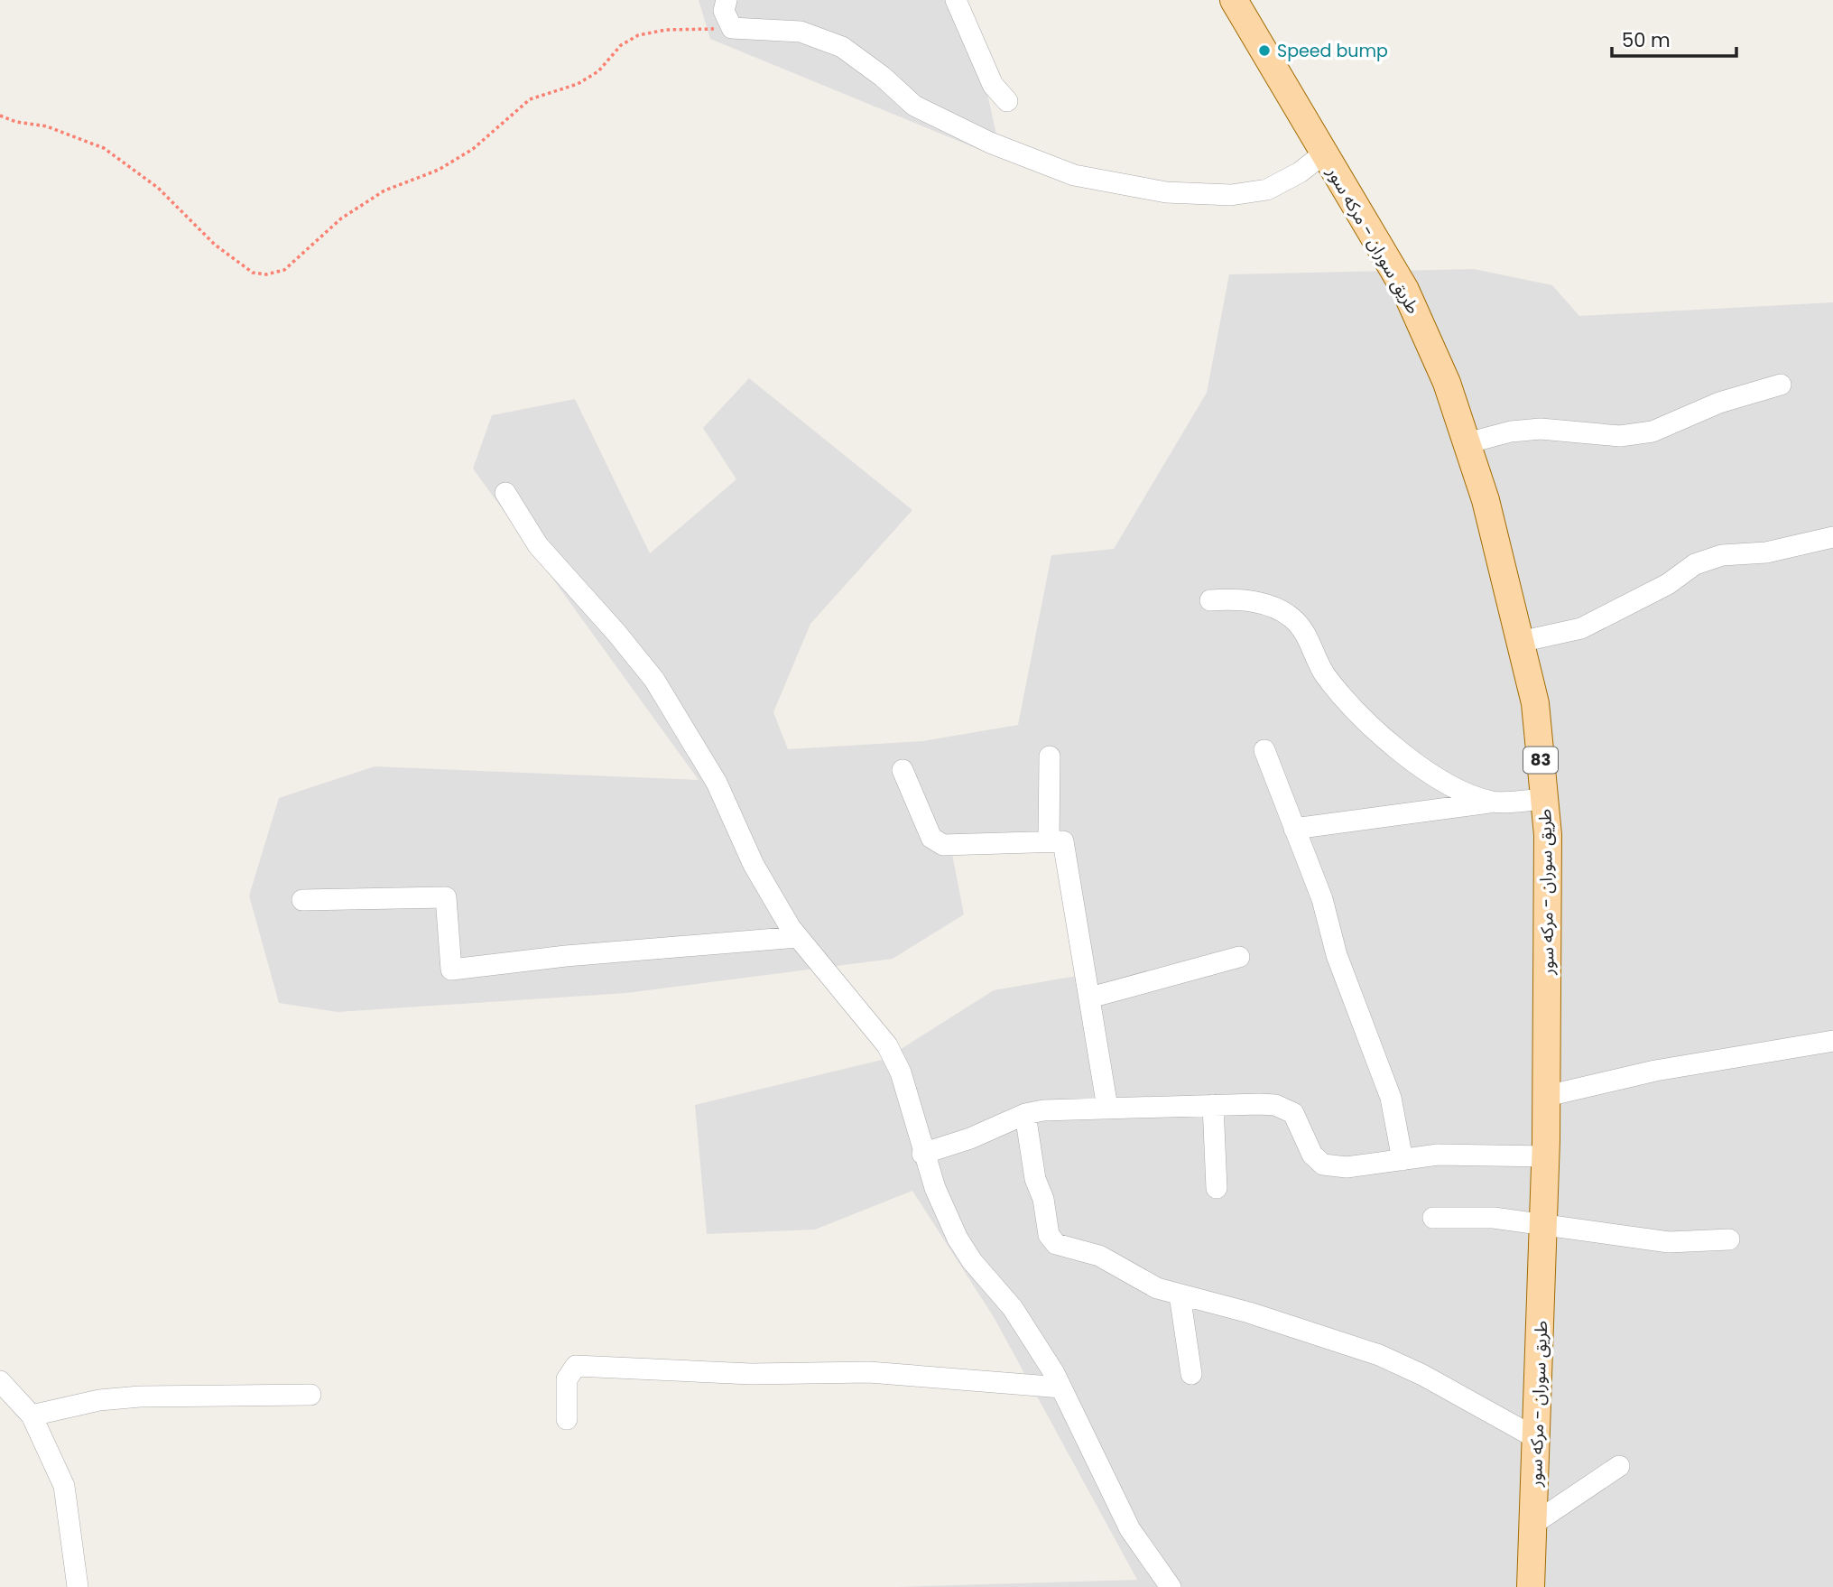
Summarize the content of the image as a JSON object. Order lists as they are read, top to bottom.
{
  "streets": {
    "main road": ["طريق سوران - مركه سور", "83"]
  },
  "places": ["Speed bump"],
  "scale_bar": "50 m"
}
